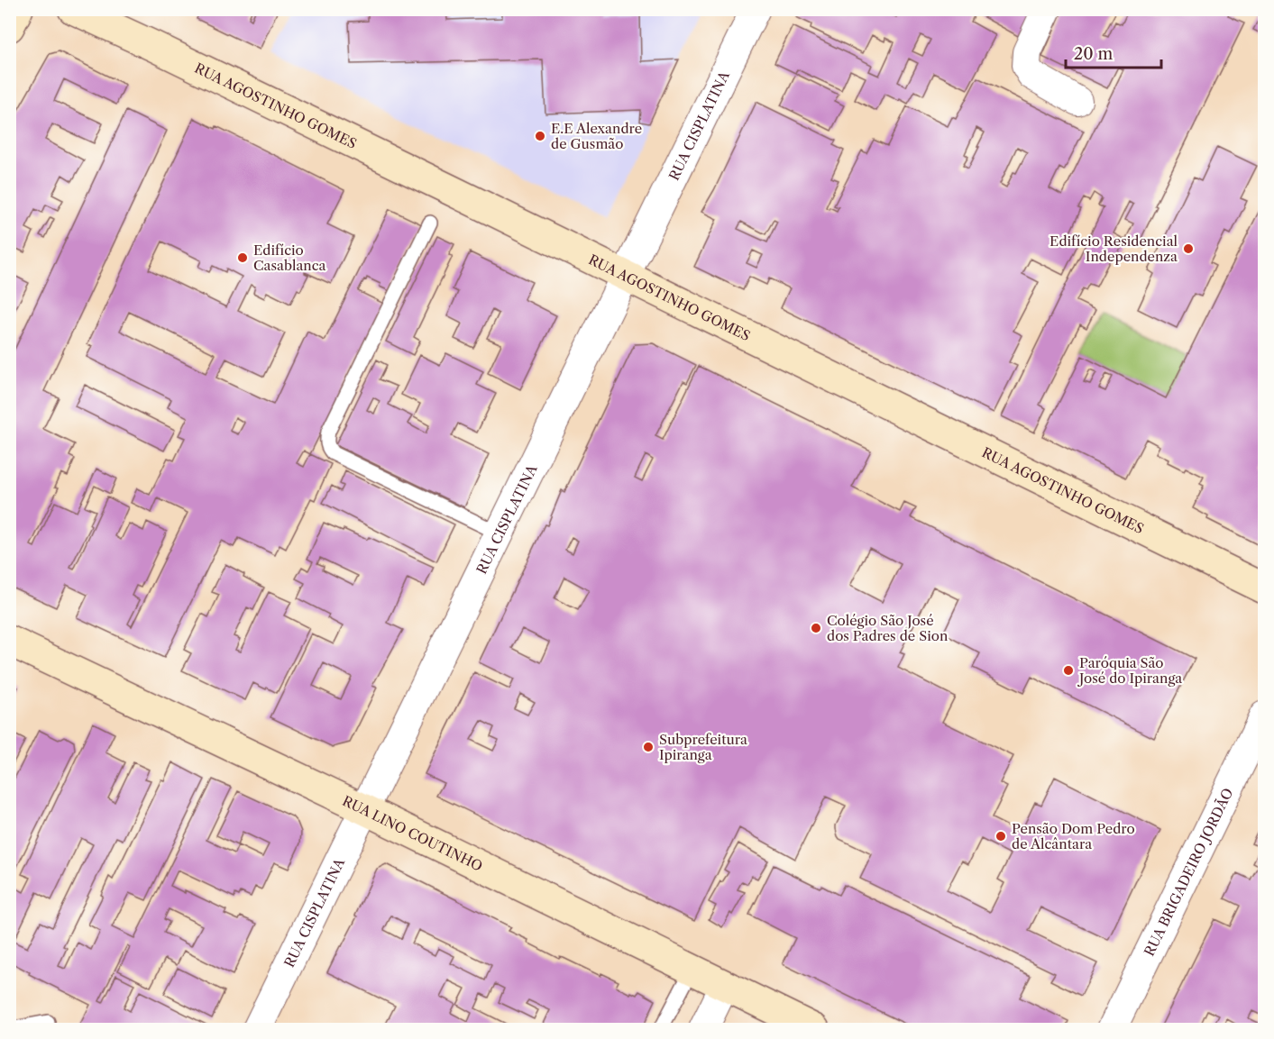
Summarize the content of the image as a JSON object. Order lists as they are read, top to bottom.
{
  "streets": {
    "street": [
      "RUA AGOSTINHO GOMES",
      "RUA CISPLATINA",
      "RUA LINO COUTINHO",
      "RUA BRIGADEIRO JORDÃO"
    ]
  },
  "crossings": [
    ["RUA AGOSTINHO GOMES", "RUA CISPLATINA"],
    ["RUA CISPLATINA", "RUA LINO COUTINHO"]
  ],
  "places": [
    "E.E Alexandre de Gusmão",
    "Edifício Residencial Independenza",
    "Edifício Casablanca",
    "Colégio São José dos Padres de Sion",
    "Paróquia São José do Ipiranga",
    "Subprefeitura Ipiranga",
    "Pensão Dom Pedro de Alcântara"
  ],
  "scale_bar": "20 m"
}
